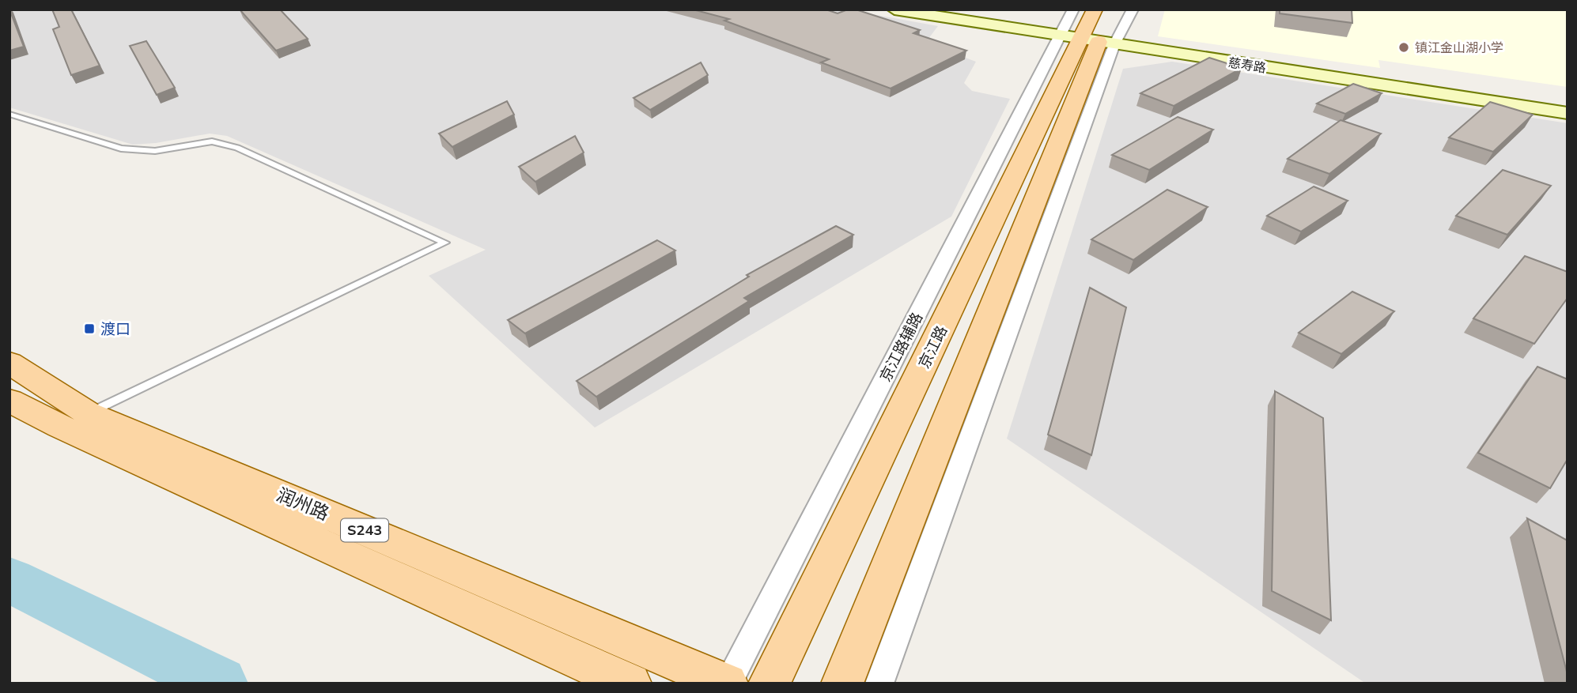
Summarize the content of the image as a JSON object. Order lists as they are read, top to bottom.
{
  "streets": {
    "main road": ["京江路", "润州路", "S243"],
    "street": ["慈寿路", "京江路辅路"]
  },
  "crossings": [
    ["慈寿路", "京江路辅路"],
    ["慈寿路", "京江路"],
    ["京江路辅路", "京江路"],
    ["京江路辅路", "润州路"]
  ],
  "places": {
    "other": ["镇江金山湖小学"],
    "transit": ["渡口"]
  }
}
